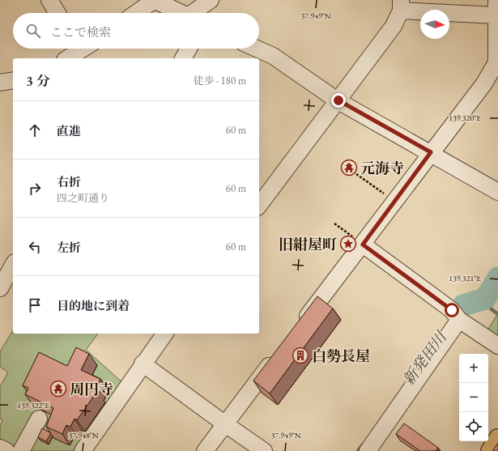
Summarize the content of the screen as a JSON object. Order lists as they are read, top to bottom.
{
  "water": ["新発田川"],
  "places": {
    "temple": ["元海寺", "周円寺"],
    "place": ["旧紺屋町"],
    "building": ["白勢長屋"]
  },
  "north": "right",
  "page": {
    "search": "ここで検索",
    "heading": ["3 分", "徒歩 · 180 m"],
    "list": [
      ["直進", "60 m"],
      ["右折", "四之町通り", "60 m"],
      ["左折", "60 m"],
      "目的地に到着"
    ],
    "map_buttons": ["+", "−"]
  },
  "coordinates": [
    "37.949°N",
    "139.320°E",
    "139.321°E",
    "139.322°E",
    "37.948°N"
  ]
}
